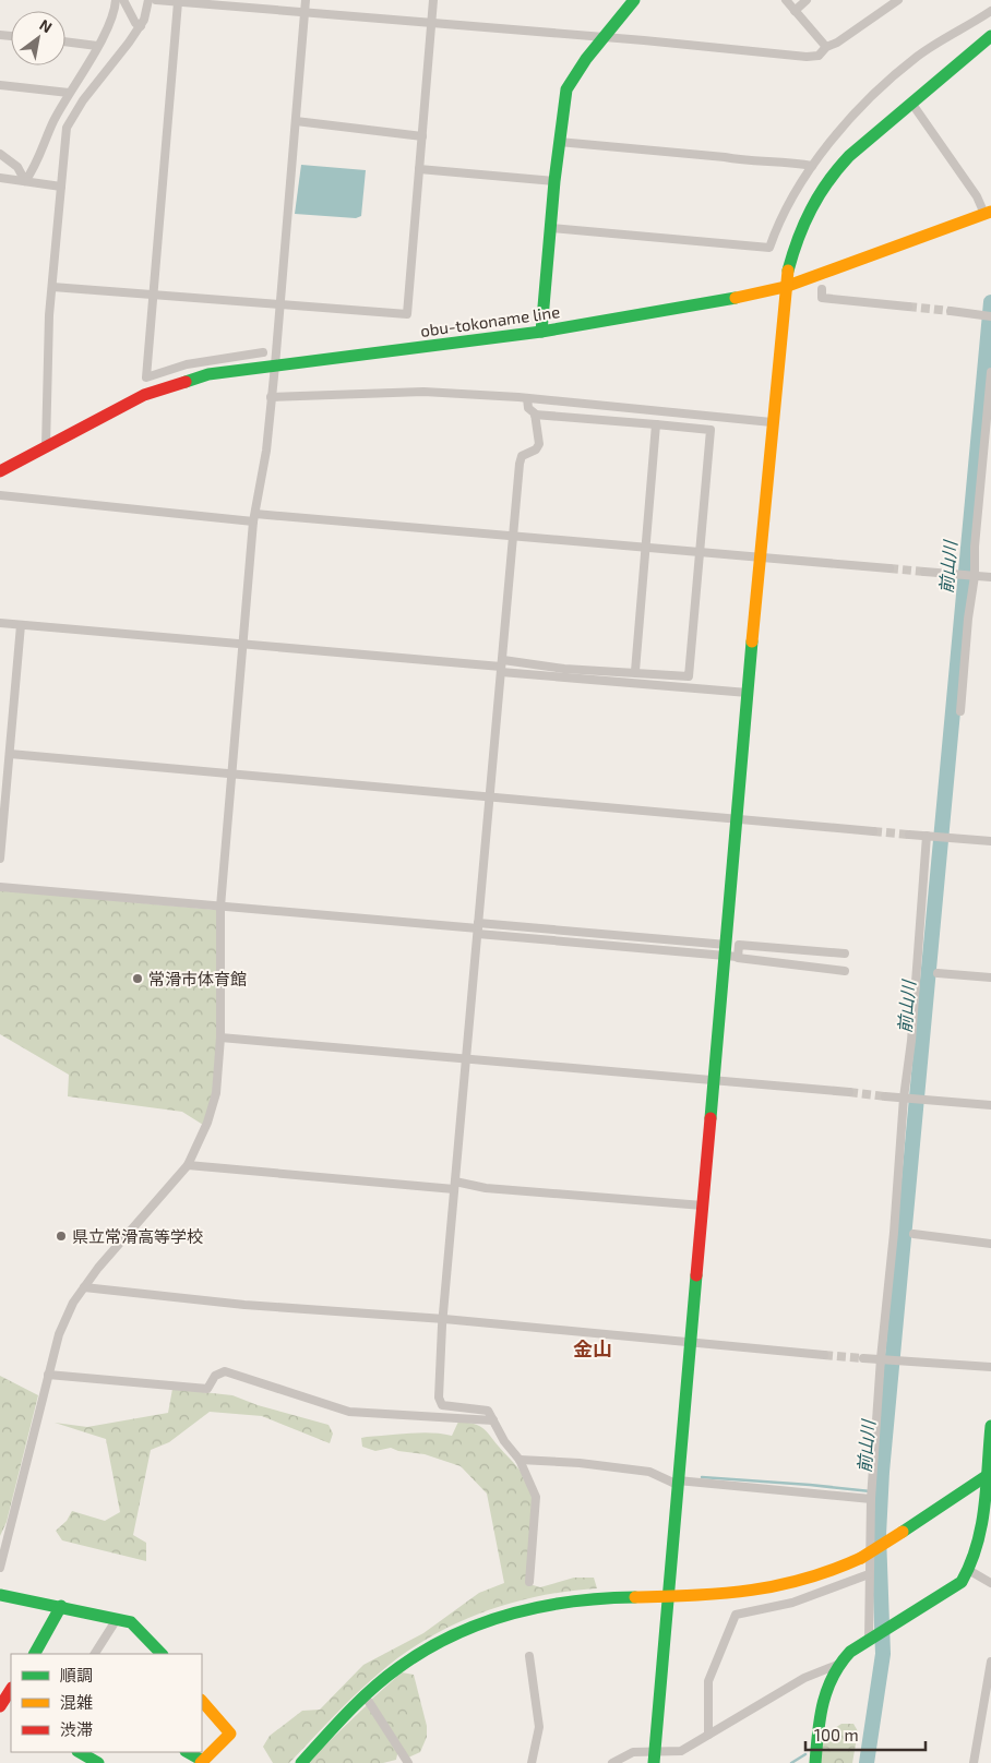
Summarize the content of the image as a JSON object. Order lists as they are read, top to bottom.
{
  "streets": {
    "street": ["obu-tokoname line"]
  },
  "districts": ["金山"],
  "water": ["前山川"],
  "places": ["常滑市体育館", "県立常滑高等学校"],
  "legend": ["順調", "混雑", "渋滞"],
  "scale_bar": "100 m",
  "north": "top right"
}
